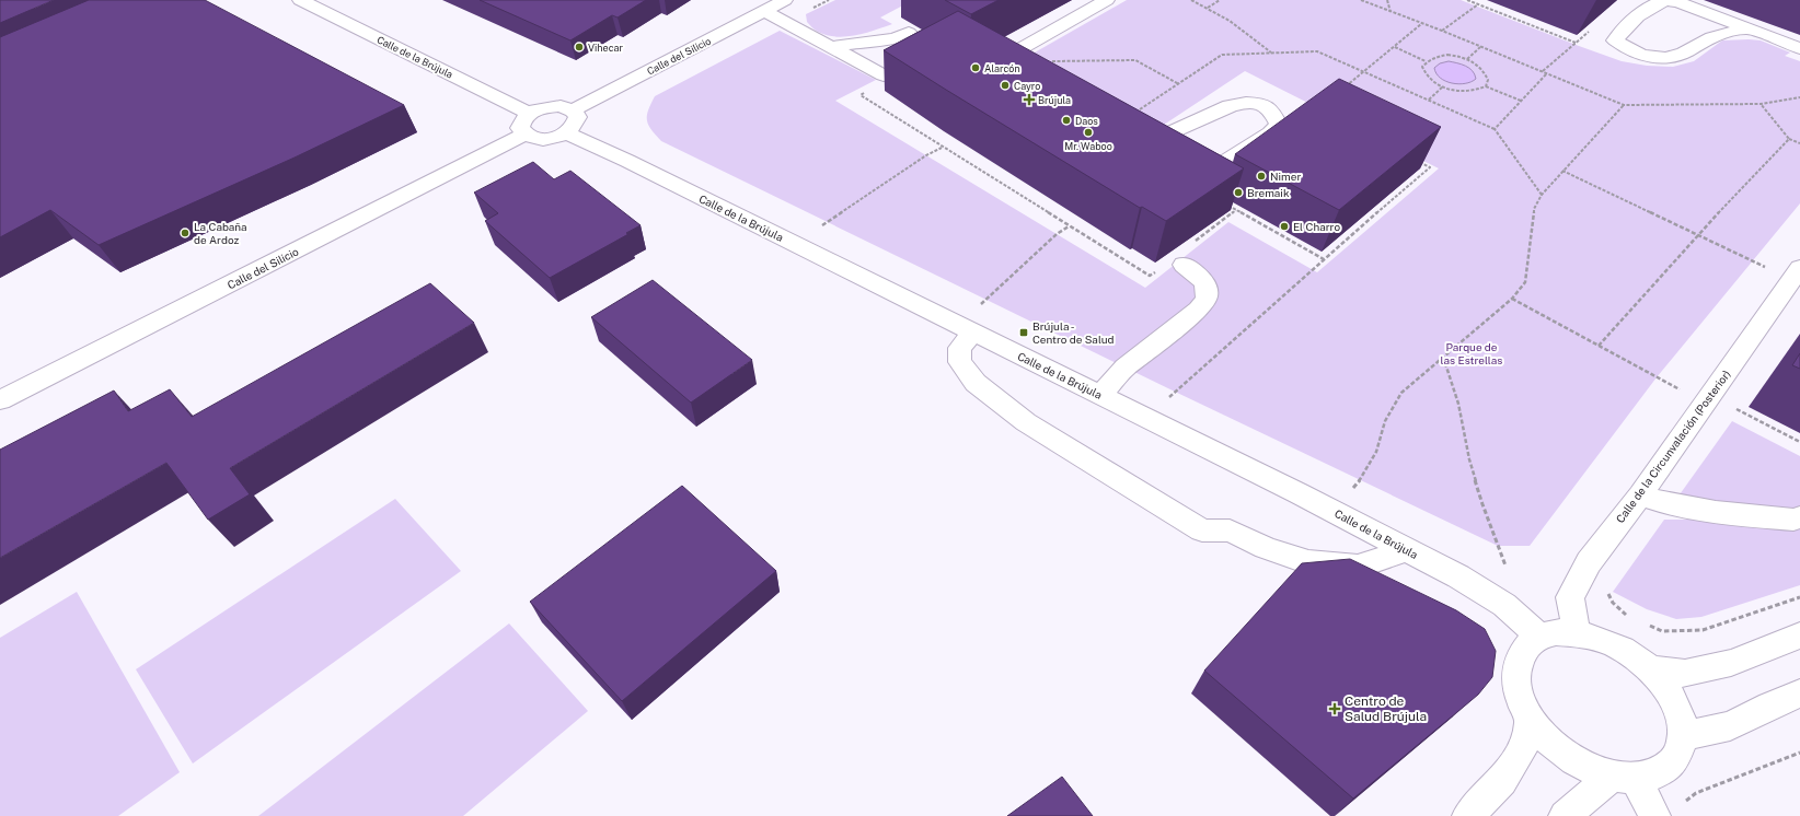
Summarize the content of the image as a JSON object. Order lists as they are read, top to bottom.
{
  "streets": {
    "street": ["Calle del Silicio", "Calle de la Brújula", "Calle de la Circunvalación (Posterior)"]
  },
  "crossings": [
    ["Calle de la Brújula", "Calle de la Circunvalación (Posterior)"]
  ],
  "parks": ["Parque de las Estrellas"],
  "places": {
    "other": [
      "Vihecar",
      "Alarcón",
      "Cayro",
      "Daos",
      "Mr. Waboo",
      "Nimer",
      "Bremaik",
      "El Charro",
      "La Cabaña de Ardoz"
    ],
    "health": ["Brújula", "Centro de Salud Brújula"],
    "transit": ["Brújula - Centro de Salud"]
  }
}
